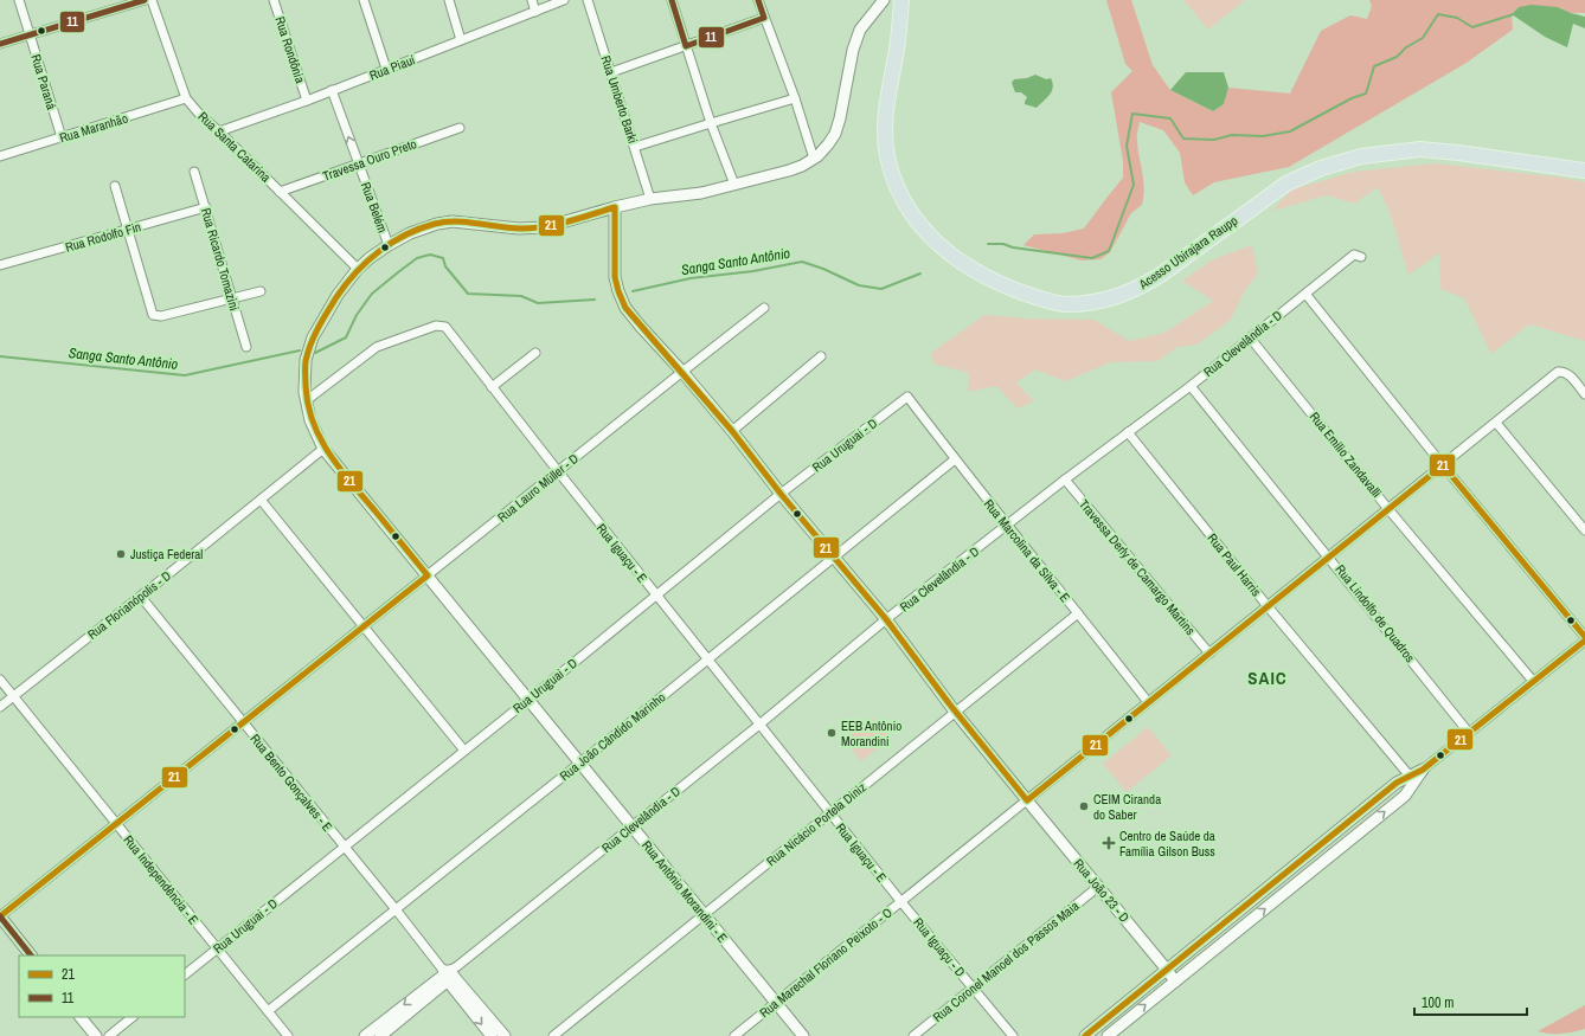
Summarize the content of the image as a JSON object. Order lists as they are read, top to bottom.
{
  "streets": {
    "highway": ["Acesso Ubirajara Raupp"],
    "street": [
      "Rua Rondônia",
      "Rua Piauí",
      "Rua Paraná",
      "Rua Umberto Barki",
      "Rua Maranhão",
      "Rua Santa Catarina",
      "Travessa Ouro Preto",
      "Rua Belém",
      "Rua Rodolfo Fin",
      "Rua Ricardo Tomazini",
      "Rua Clevelândia - D",
      "Rua Uruguai - D",
      "Rua Emílio Zandavalli",
      "Rua Lauro Müller - D",
      "Rua Marcolina da Silva - E",
      "Rua Iguaçu - E",
      "Rua Paul Harris",
      "Travessa Derly de Camargo Martins",
      "Rua Florianópolis - D",
      "Rua Lindolfo de Quadros",
      "Rua João Cândido Marinho",
      "Rua Bento Gonçalves - E",
      "Rua Nicácio Portela Diniz",
      "Rua Independência - E",
      "Rua João 23 - D",
      "Rua Antônio Morandini - E",
      "Rua Iguaçu - D",
      "Rua Coronel Manoel dos Passos Maia",
      "Rua Marechal Floriano Peixoto - O"
    ]
  },
  "crossings": [
    ["Rua Rondônia", "Rua Piauí"],
    ["Rua Piauí", "Rua Santa Catarina"],
    ["Rua Piauí", "Rua Belém"],
    ["Rua Paraná", "Rua Maranhão"],
    ["Rua Umberto Barki", "Rua Antônio Morandini - E"],
    ["Rua Maranhão", "Rua Santa Catarina"],
    ["Rua Santa Catarina", "Travessa Ouro Preto"],
    ["Rua Santa Catarina", "Rua Antônio Morandini - E"],
    ["Travessa Ouro Preto", "Rua Belém"],
    ["Rua Belém", "Rua Antônio Morandini - E"],
    ["Rua Rodolfo Fin", "Rua Ricardo Tomazini"],
    ["Rua Clevelândia - D", "Rua Emílio Zandavalli"],
    ["Rua Clevelândia - D", "Rua Marcolina da Silva - E"],
    ["Rua Clevelândia - D", "Rua Iguaçu - E"],
    ["Rua Clevelândia - D", "Rua Paul Harris"],
    ["Rua Clevelândia - D", "Travessa Derly de Camargo Martins"],
    ["Rua Clevelândia - D", "Rua Lindolfo de Quadros"],
    ["Rua Clevelândia - D", "Rua Bento Gonçalves - E"],
    ["Rua Clevelândia - D", "Rua João 23 - D"],
    ["Rua Clevelândia - D", "Rua Antônio Morandini - E"],
    ["Rua Uruguai - D", "Rua Marcolina da Silva - E"],
    ["Rua Uruguai - D", "Rua Iguaçu - E"],
    ["Rua Uruguai - D", "Rua Bento Gonçalves - E"],
    ["Rua Uruguai - D", "Rua Independência - E"],
    ["Rua Uruguai - D", "Rua João 23 - D"],
    ["Rua Uruguai - D", "Rua Antônio Morandini - E"],
    ["Rua Emílio Zandavalli", "Rua Marechal Floriano Peixoto - O"],
    ["Rua Lauro Müller - D", "Rua Iguaçu - E"],
    ["Rua Lauro Müller - D", "Rua Bento Gonçalves - E"],
    ["Rua Lauro Müller - D", "Rua Independência - E"],
    ["Rua Lauro Müller - D", "Rua João 23 - D"],
    ["Rua Lauro Müller - D", "Rua Antônio Morandini - E"],
    ["Rua Marcolina da Silva - E", "Rua João Cândido Marinho"],
    ["Rua Marcolina da Silva - E", "Rua Nicácio Portela Diniz"],
    ["Rua Marcolina da Silva - E", "Rua Marechal Floriano Peixoto - O"],
    ["Rua Iguaçu - E", "Rua João Cândido Marinho"],
    ["Rua Iguaçu - E", "Rua Nicácio Portela Diniz"],
    ["Rua Iguaçu - E", "Rua Antônio Morandini - E"],
    ["Rua Iguaçu - E", "Rua Iguaçu - D"],
    ["Rua Iguaçu - E", "Rua Marechal Floriano Peixoto - O"],
    ["Rua Paul Harris", "Rua Marechal Floriano Peixoto - O"],
    ["Travessa Derly de Camargo Martins", "Rua Marechal Floriano Peixoto - O"],
    ["Rua Florianópolis - D", "Rua Bento Gonçalves - E"],
    ["Rua Florianópolis - D", "Rua Independência - E"],
    ["Rua Florianópolis - D", "Rua Antônio Morandini - E"],
    ["Rua Lindolfo de Quadros", "Rua Marechal Floriano Peixoto - O"],
    ["Rua João Cândido Marinho", "Rua Bento Gonçalves - E"],
    ["Rua João Cândido Marinho", "Rua Independência - E"],
    ["Rua João Cândido Marinho", "Rua João 23 - D"],
    ["Rua João Cândido Marinho", "Rua Antônio Morandini - E"],
    ["Rua Nicácio Portela Diniz", "Rua João 23 - D"],
    ["Rua Nicácio Portela Diniz", "Rua Antônio Morandini - E"],
    ["Rua João 23 - D", "Rua Antônio Morandini - E"],
    ["Rua João 23 - D", "Rua Coronel Manoel dos Passos Maia"],
    ["Rua João 23 - D", "Rua Marechal Floriano Peixoto - O"],
    ["Rua Antônio Morandini - E", "Rua Marechal Floriano Peixoto - O"],
    ["Rua Iguaçu - D", "Rua Coronel Manoel dos Passos Maia"],
    ["Rua Iguaçu - D", "Rua Marechal Floriano Peixoto - O"]
  ],
  "one_way": ["Rua Belém"],
  "districts": ["SAIC"],
  "water": ["Sanga Santo Antônio"],
  "places": {
    "other": ["Justiça Federal", "EEB Antônio Morandini", "CEIM Ciranda do Saber"],
    "health": ["Centro de Saúde da Família Gilson Buss"]
  },
  "lines": ["transit line 11", "transit line 21"],
  "legend": ["21", "11"],
  "scale_bar": "100 m"
}
